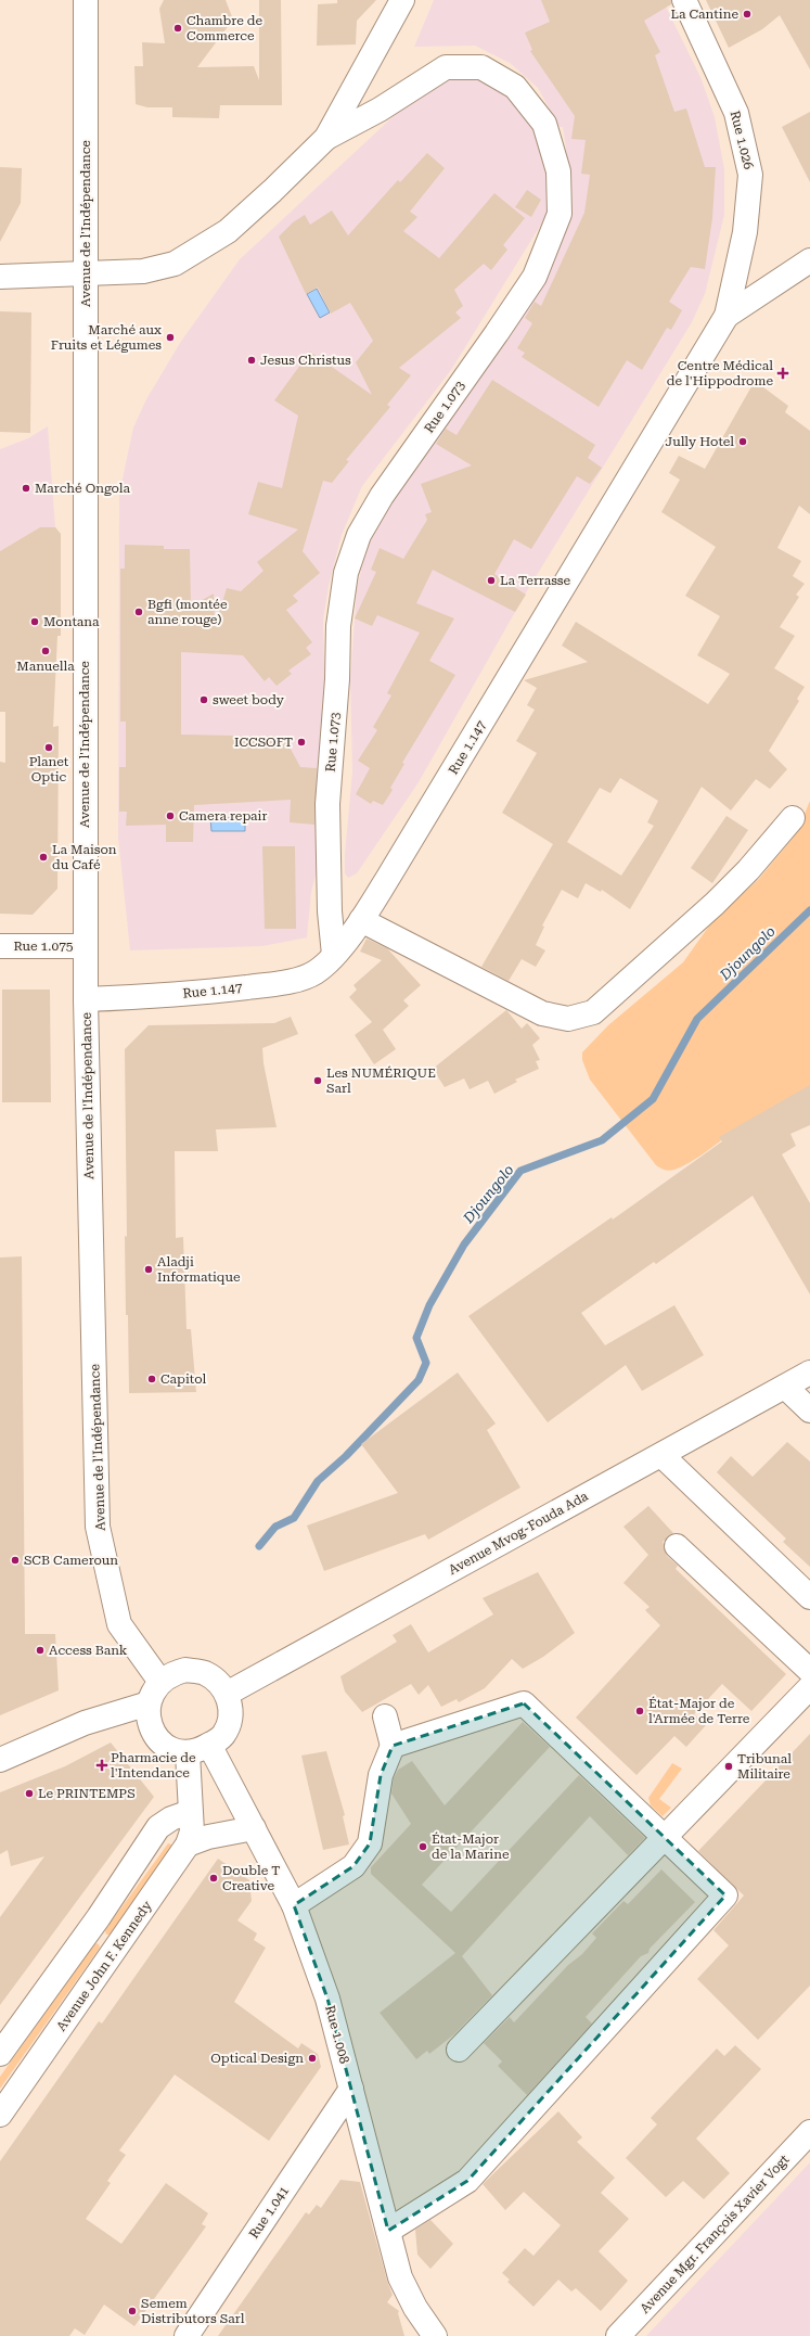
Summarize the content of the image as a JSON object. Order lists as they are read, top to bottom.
{
  "streets": {
    "street": [
      "Rue 1.026",
      "Avenue de l'Indépendance",
      "Rue 1.073",
      "Rue 1.147",
      "Rue 1.075",
      "Avenue Mvog-Fouda Ada",
      "Avenue John F. Kennedy",
      "Rue 1.008",
      "Rue 1.041",
      "Avenue Mgr. François Xavier Vogt"
    ]
  },
  "crossings": [
    ["Rue 1.026", "Rue 1.147"],
    ["Avenue de l'Indépendance", "Rue 1.147"],
    ["Avenue de l'Indépendance", "Rue 1.075"],
    ["Avenue de l'Indépendance", "Avenue Mvog-Fouda Ada"],
    ["Avenue de l'Indépendance", "Avenue John F. Kennedy"],
    ["Avenue de l'Indépendance", "Rue 1.008"],
    ["Rue 1.073", "Rue 1.147"],
    ["Avenue Mvog-Fouda Ada", "Avenue John F. Kennedy"],
    ["Avenue Mvog-Fouda Ada", "Rue 1.008"],
    ["Avenue John F. Kennedy", "Rue 1.008"],
    ["Rue 1.008", "Rue 1.041"]
  ],
  "water": ["Djoungolo"],
  "places": {
    "other": [
      "La Cantine",
      "Chambre de Commerce",
      "Marché aux Fruits et Légumes",
      "Jesus Christus",
      "Jully Hotel",
      "Marché Ongola",
      "La Terrasse",
      "Bgfi (montée anne rouge)",
      "Montana",
      "Manuella",
      "sweet body",
      "ICCSOFT",
      "Planet Optic",
      "Camera repair",
      "La Maison du Café",
      "Les NUMÉRIQUE Sarl",
      "Aladji Informatique",
      "Capitol",
      "SCB Cameroun",
      "Access Bank",
      "État-Major de l'Armée de Terre",
      "Tribunal Militaire",
      "Le PRINTEMPS",
      "État-Major de la Marine",
      "Double T Creative",
      "Optical Design",
      "Semem Distributors Sarl"
    ],
    "health": ["Centre Médical de l'Hippodrome", "Pharmacie de l'Intendance"]
  }
}
